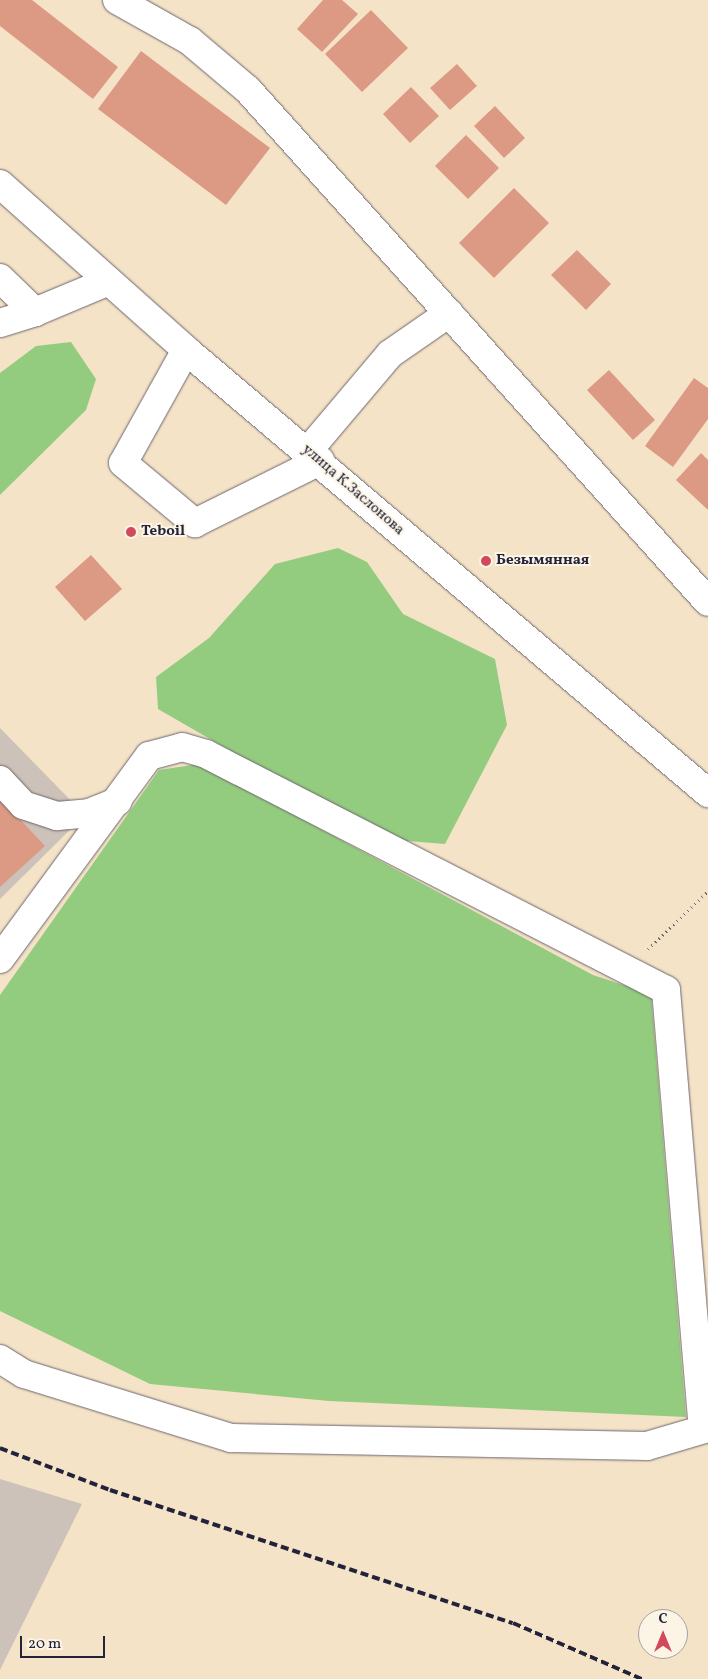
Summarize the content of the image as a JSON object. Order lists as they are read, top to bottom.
{
  "streets": {
    "street": ["улица К.Заслонова"]
  },
  "places": ["Teboil", "Безымянная"],
  "scale_bar": "20 m",
  "north": "top"
}
